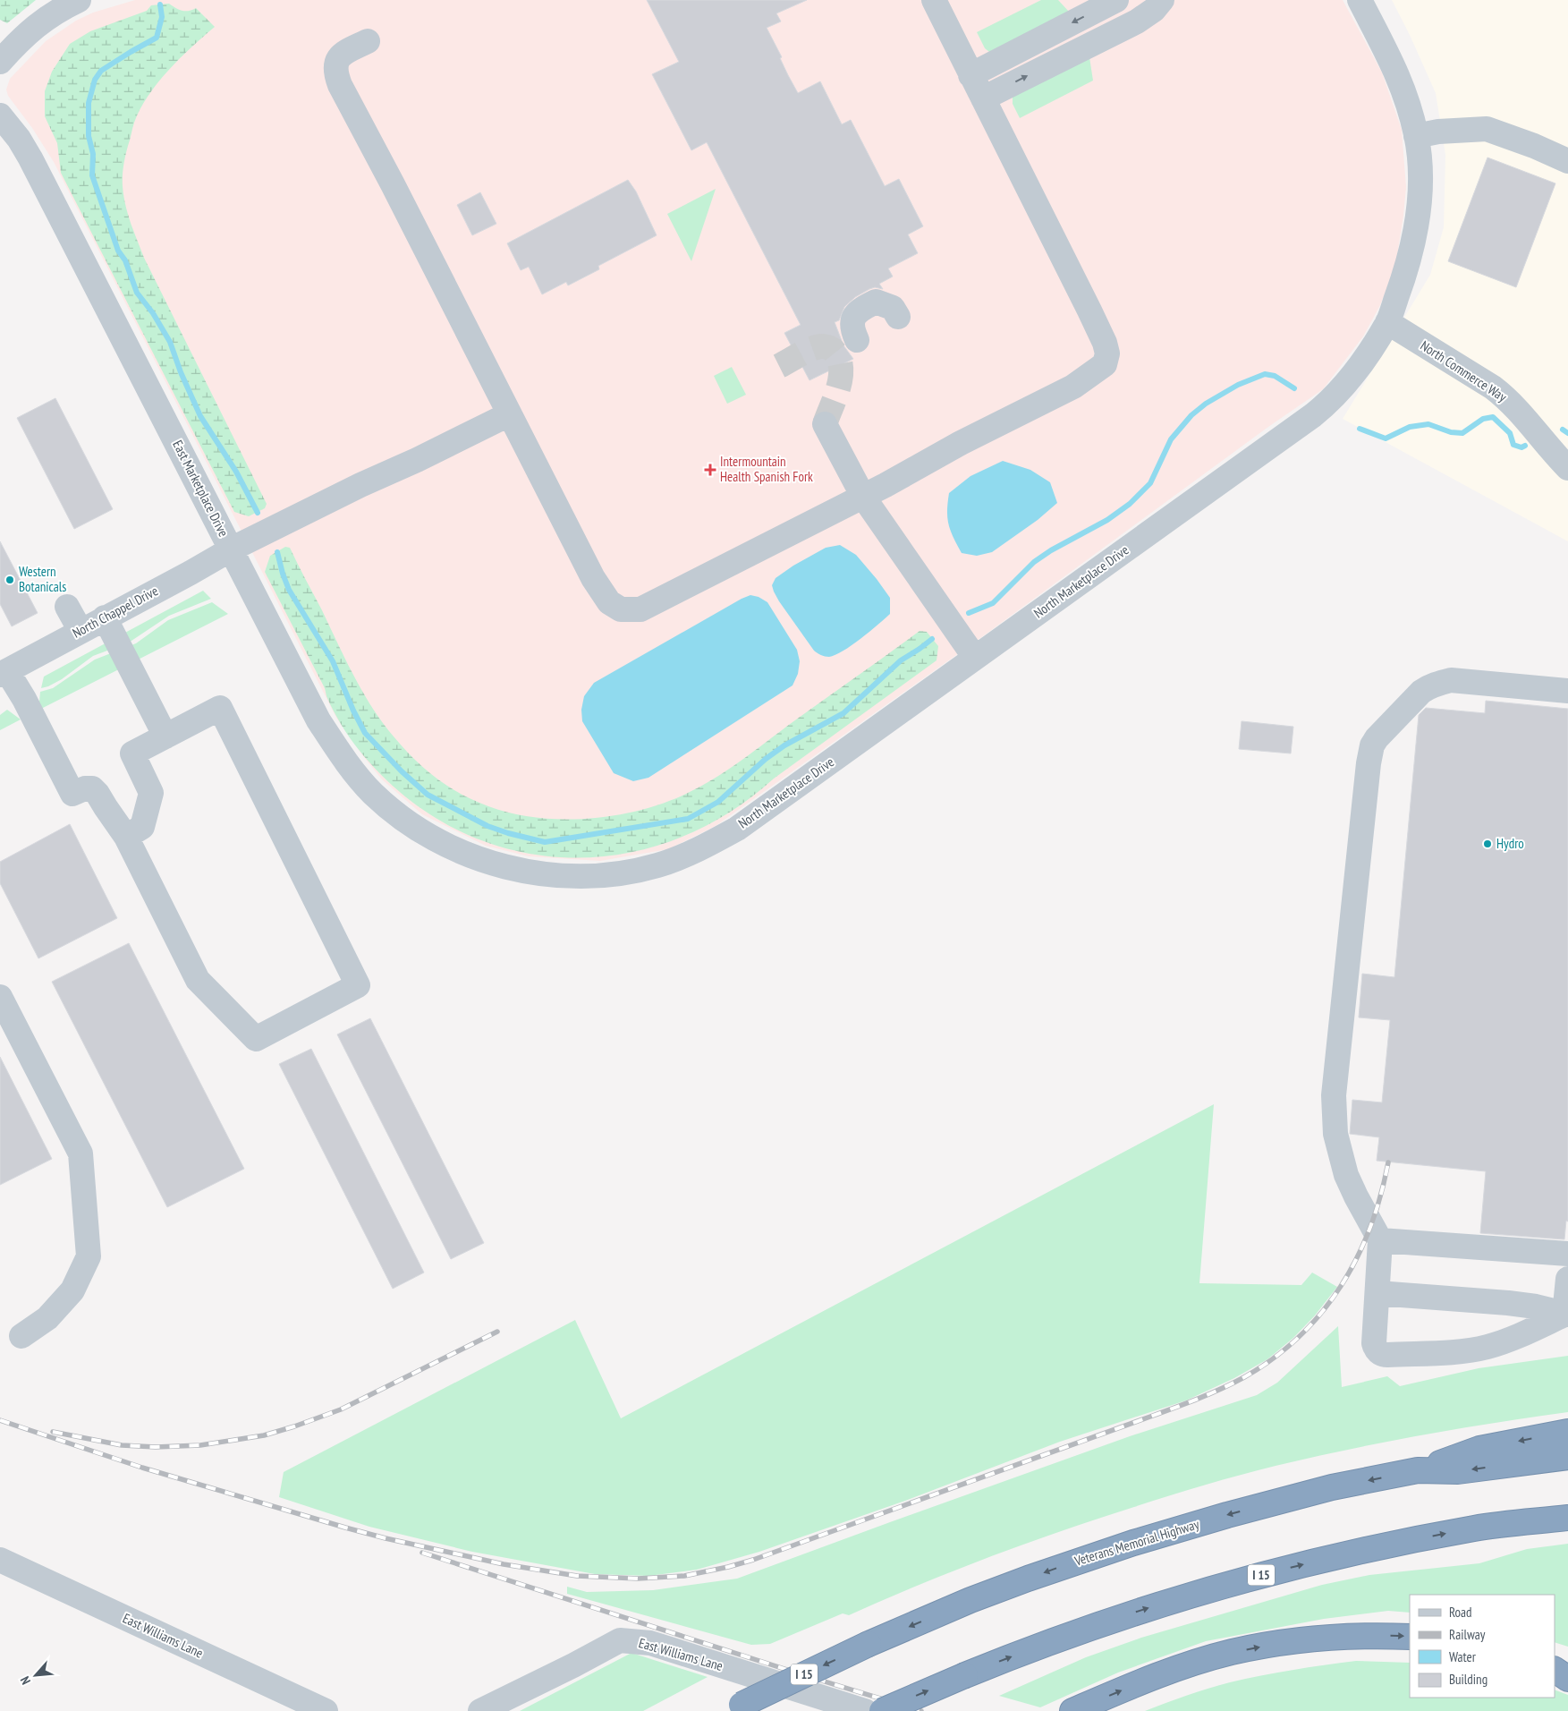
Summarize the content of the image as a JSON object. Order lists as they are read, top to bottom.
{
  "streets": {
    "highway": ["Veterans Memorial Highway", "I 15"],
    "street": [
      "North Commerce Way",
      "East Marketplace Drive",
      "North Marketplace Drive",
      "North Chappel Drive",
      "East Williams Lane"
    ]
  },
  "crossings": [
    ["North Commerce Way", "North Marketplace Drive"],
    ["East Marketplace Drive", "North Marketplace Drive"],
    ["East Marketplace Drive", "North Chappel Drive"]
  ],
  "places": {
    "health": ["Intermountain Health Spanish Fork"],
    "other": ["Western Botanicals", "Hydro"]
  },
  "legend": [
    "Road",
    "Railway",
    "Water",
    "Building"
  ],
  "north": "bottom left"
}
